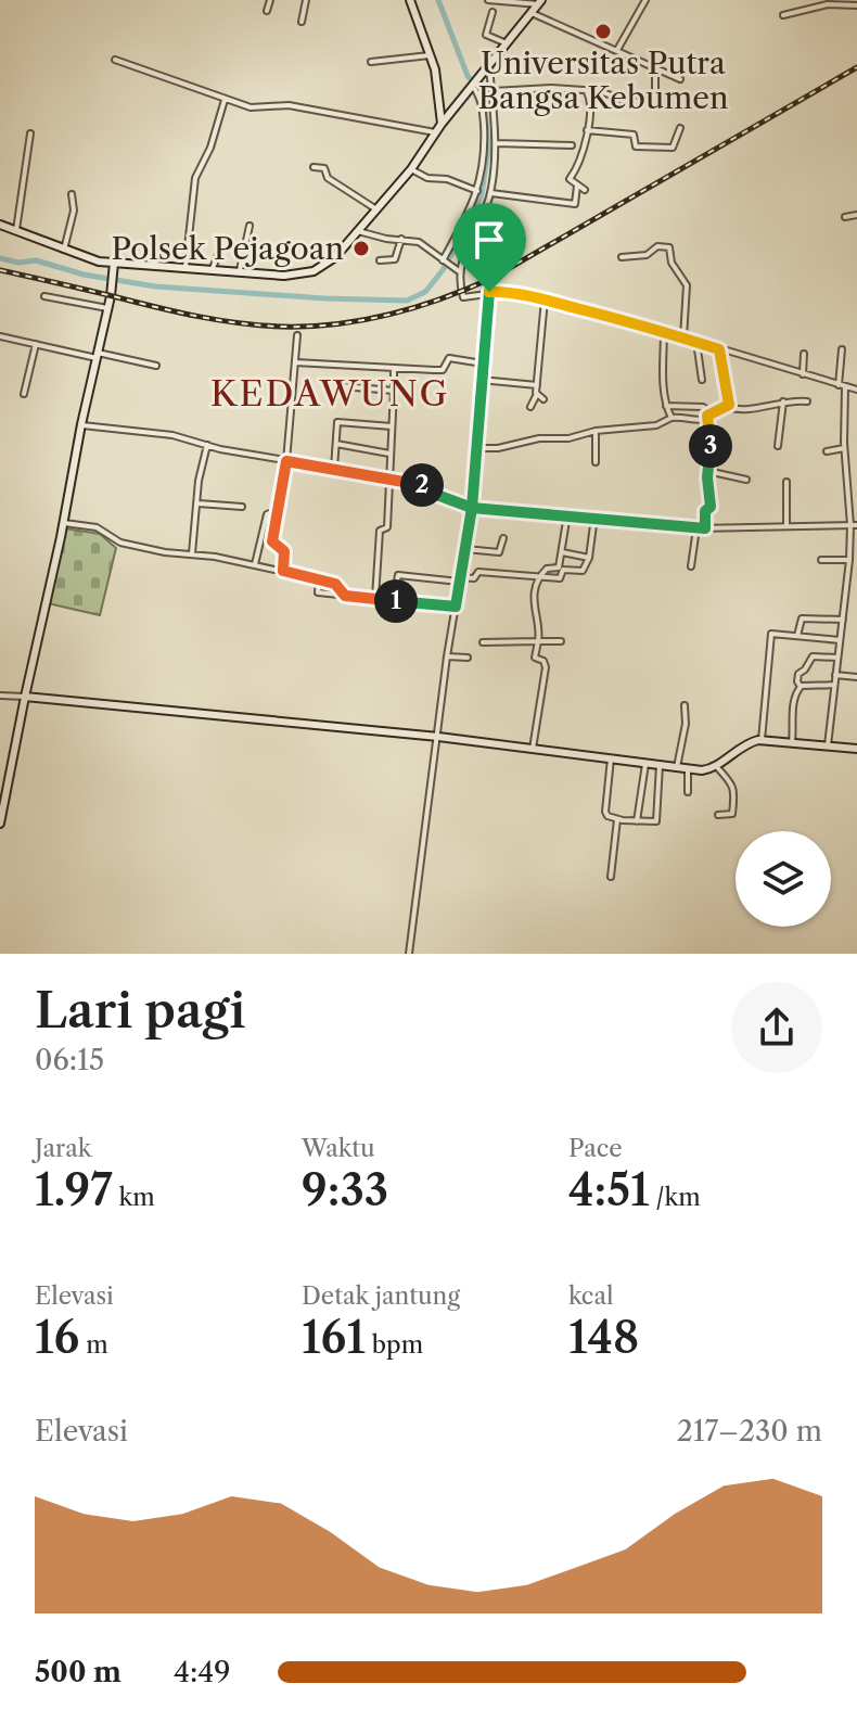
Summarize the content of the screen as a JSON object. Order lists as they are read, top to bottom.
{
  "districts": ["KEDAWUNG"],
  "places": ["Universitas Putra Bangsa Kebumen", "Polsek Pejagoan"],
  "page": {
    "pins": ["3", "2", "1"],
    "heading": ["Lari pagi", "06:15"],
    "stats": [
      ["Jarak", "1.97 km"],
      ["Waktu", "9:33"],
      ["Pace", "4:51 /km"],
      ["Elevasi", "16 m"],
      ["Detak jantung", "161 bpm"],
      ["kcal", "148"]
    ],
    "chart": ["Elevasi", "217–230 m"],
    "list": [
      {
        "name": "500 m",
        "note": "4:49"
      }
    ]
  }
}
